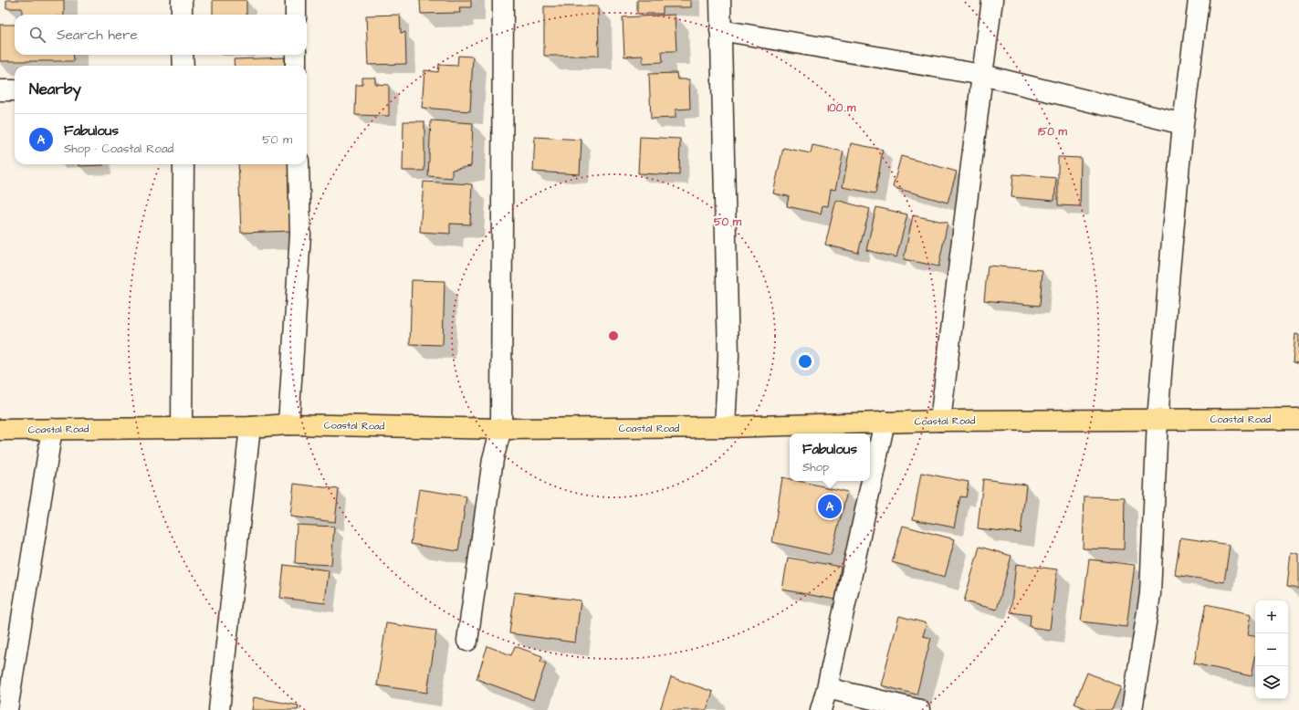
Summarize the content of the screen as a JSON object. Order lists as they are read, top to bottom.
{
  "streets": {
    "main road": ["Coastal Road"]
  },
  "page": {
    "search": "Search here",
    "heading": "Nearby",
    "list": [
      {
        "mark": "A",
        "name": "Fabulous",
        "note": "Shop · Coastal Road",
        "value": "50 m"
      }
    ],
    "popup": ["Fabulous", "Shop"],
    "pins": "A",
    "map_buttons": ["+", "−"]
  },
  "rings": ["100 m", "150 m", "50 m"]
}
